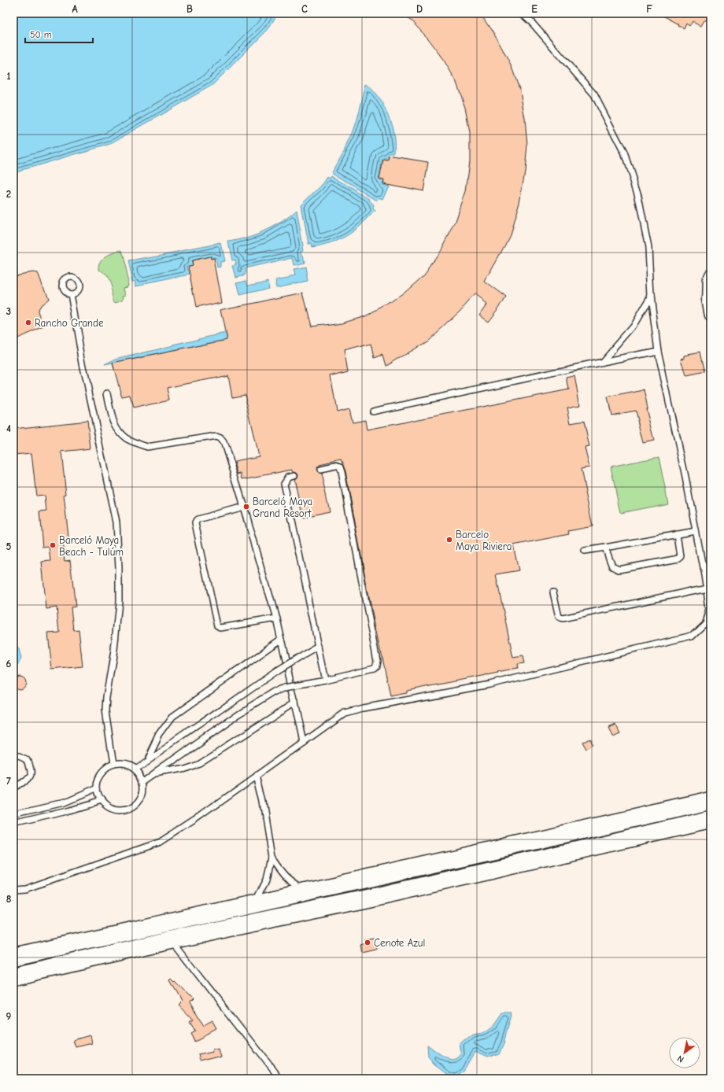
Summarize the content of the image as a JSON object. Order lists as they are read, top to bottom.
{
  "places": [
    "Rancho Grande",
    "Barceló Maya Grand Resort",
    "Barcelo Maya Riviera",
    "Barceló Maya Beach - Tulúm",
    "Cenote Azul"
  ],
  "scale_bar": "50 m",
  "north": "bottom left",
  "grid": {
    "columns": [
      "A",
      "B",
      "C",
      "D",
      "E",
      "F"
    ],
    "rows": [
      "1",
      "2",
      "3",
      "4",
      "5",
      "6",
      "7",
      "8",
      "9"
    ]
  }
}
